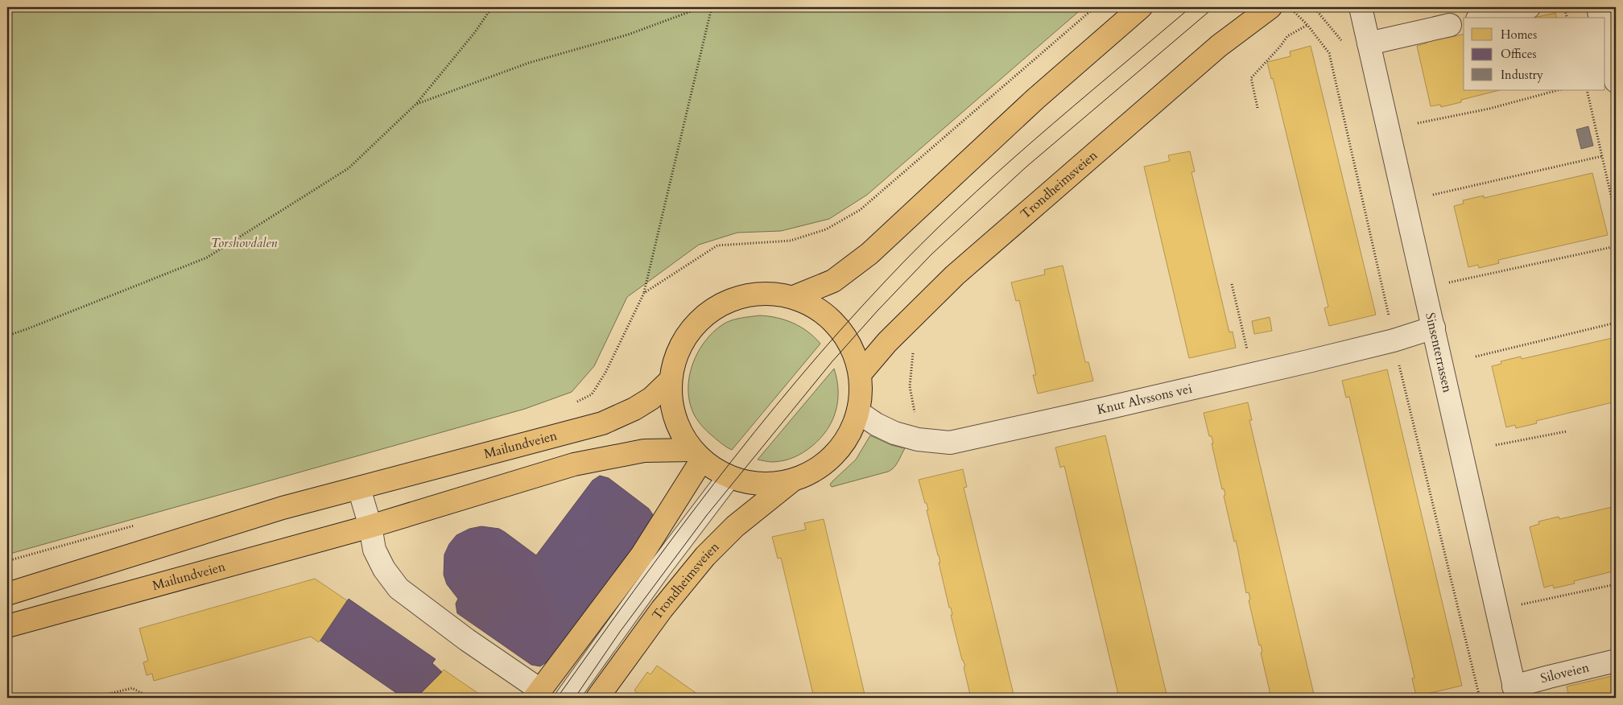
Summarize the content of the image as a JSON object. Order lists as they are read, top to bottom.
{
  "streets": {
    "main road": ["Trondheimsveien", "Mailundveien"],
    "street": ["Sinsenterrassen", "Knut Alvssons vei", "Siloveien"]
  },
  "crossings": [
    ["Sinsenterrassen", "Knut Alvssons vei"],
    ["Sinsenterrassen", "Siloveien"]
  ],
  "parks": ["Torshovdalen"],
  "legend": ["Homes", "Offices", "Industry"]
}
